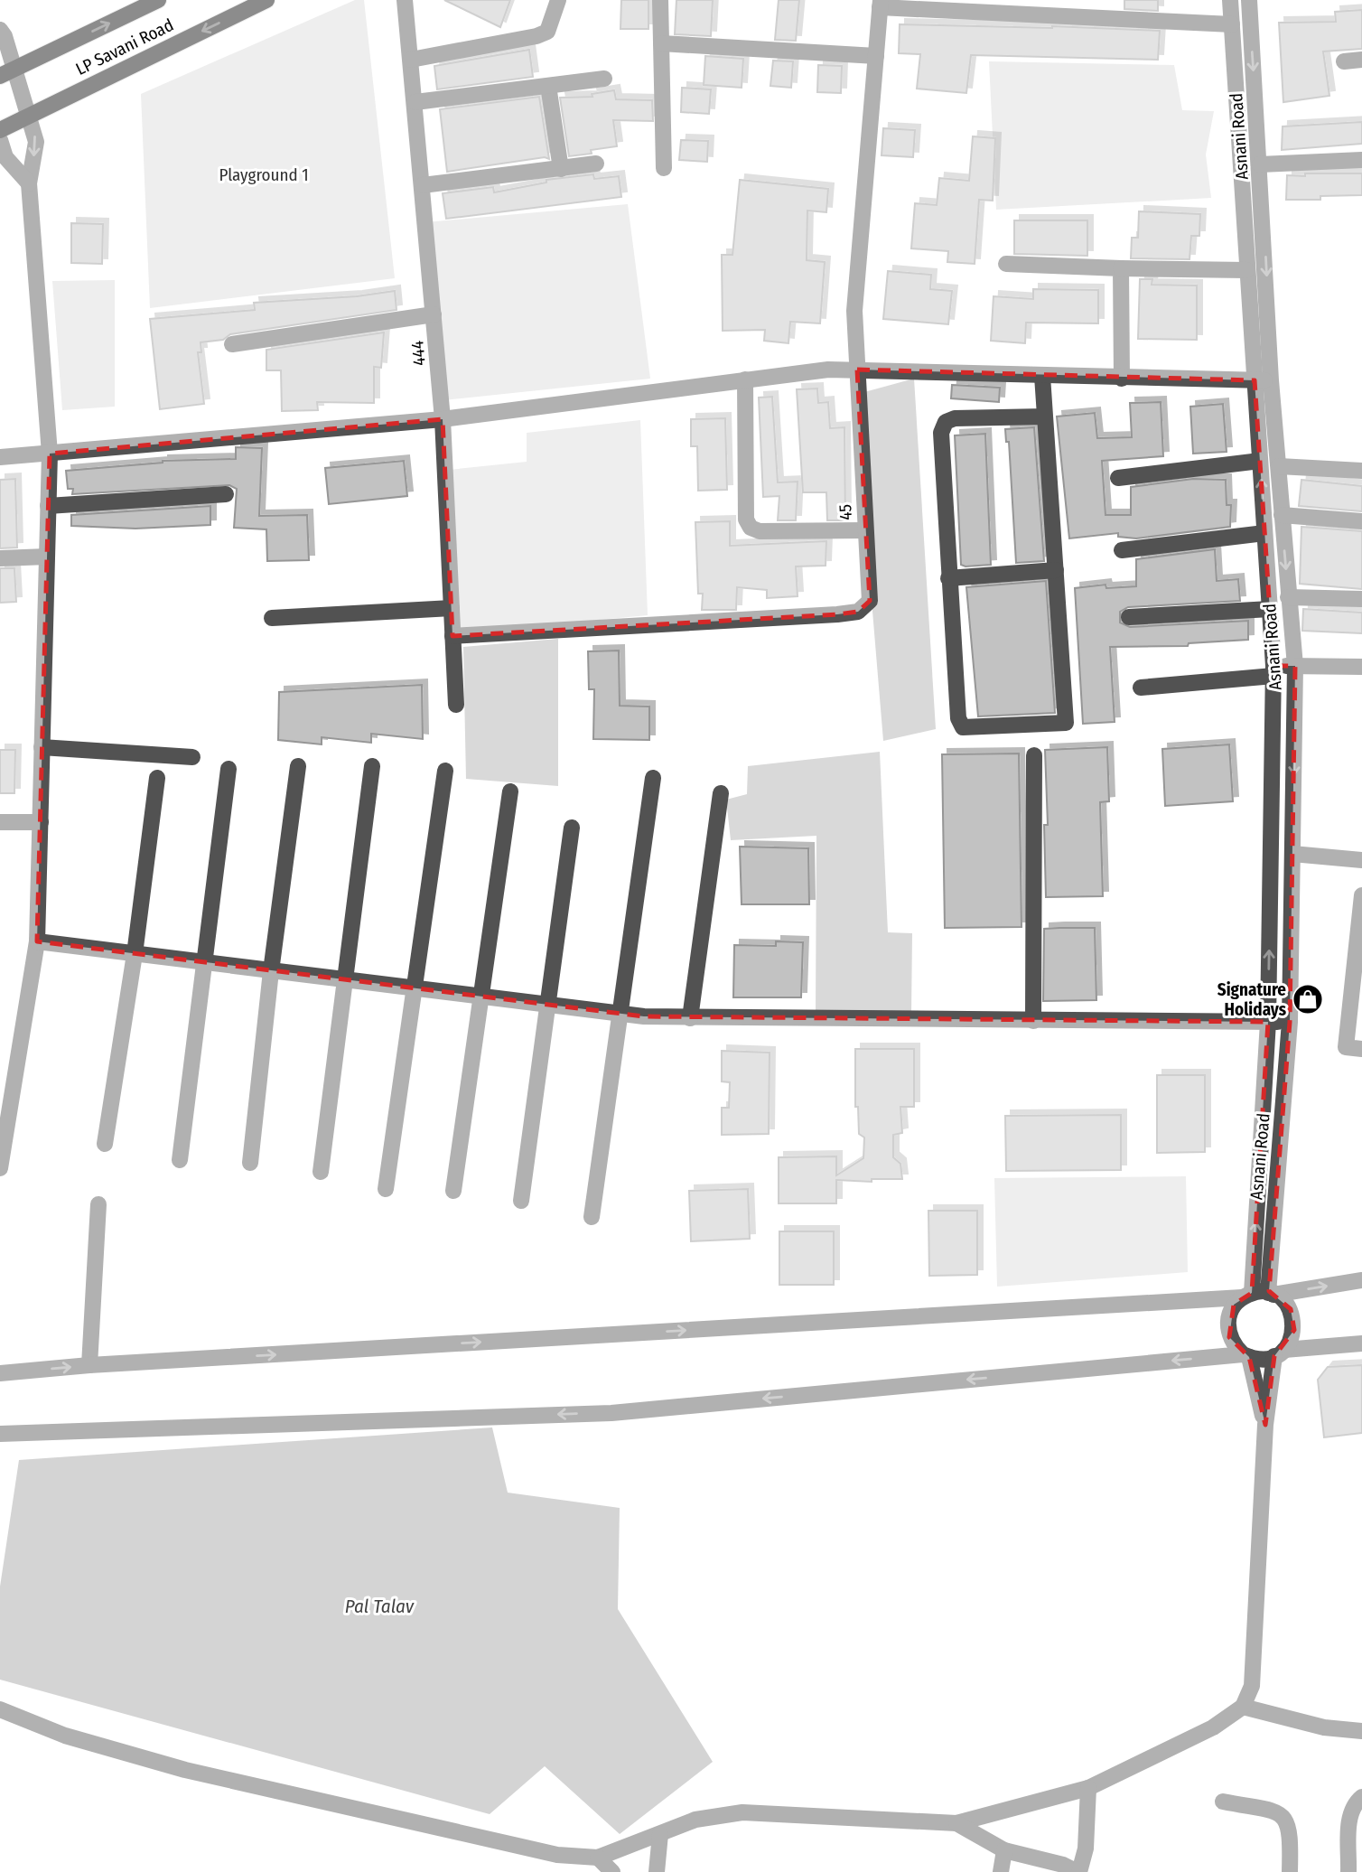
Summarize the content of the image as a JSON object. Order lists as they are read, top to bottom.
{
  "streets": {
    "main road": ["LP Savani Road"],
    "street": ["Asnani Road", "444", "45"]
  },
  "crossings": [
    ["444", "45"]
  ],
  "water": ["Pal Talav"],
  "parks": ["Playground 1"],
  "places": {
    "shop": ["Signature Holidays"]
  }
}
